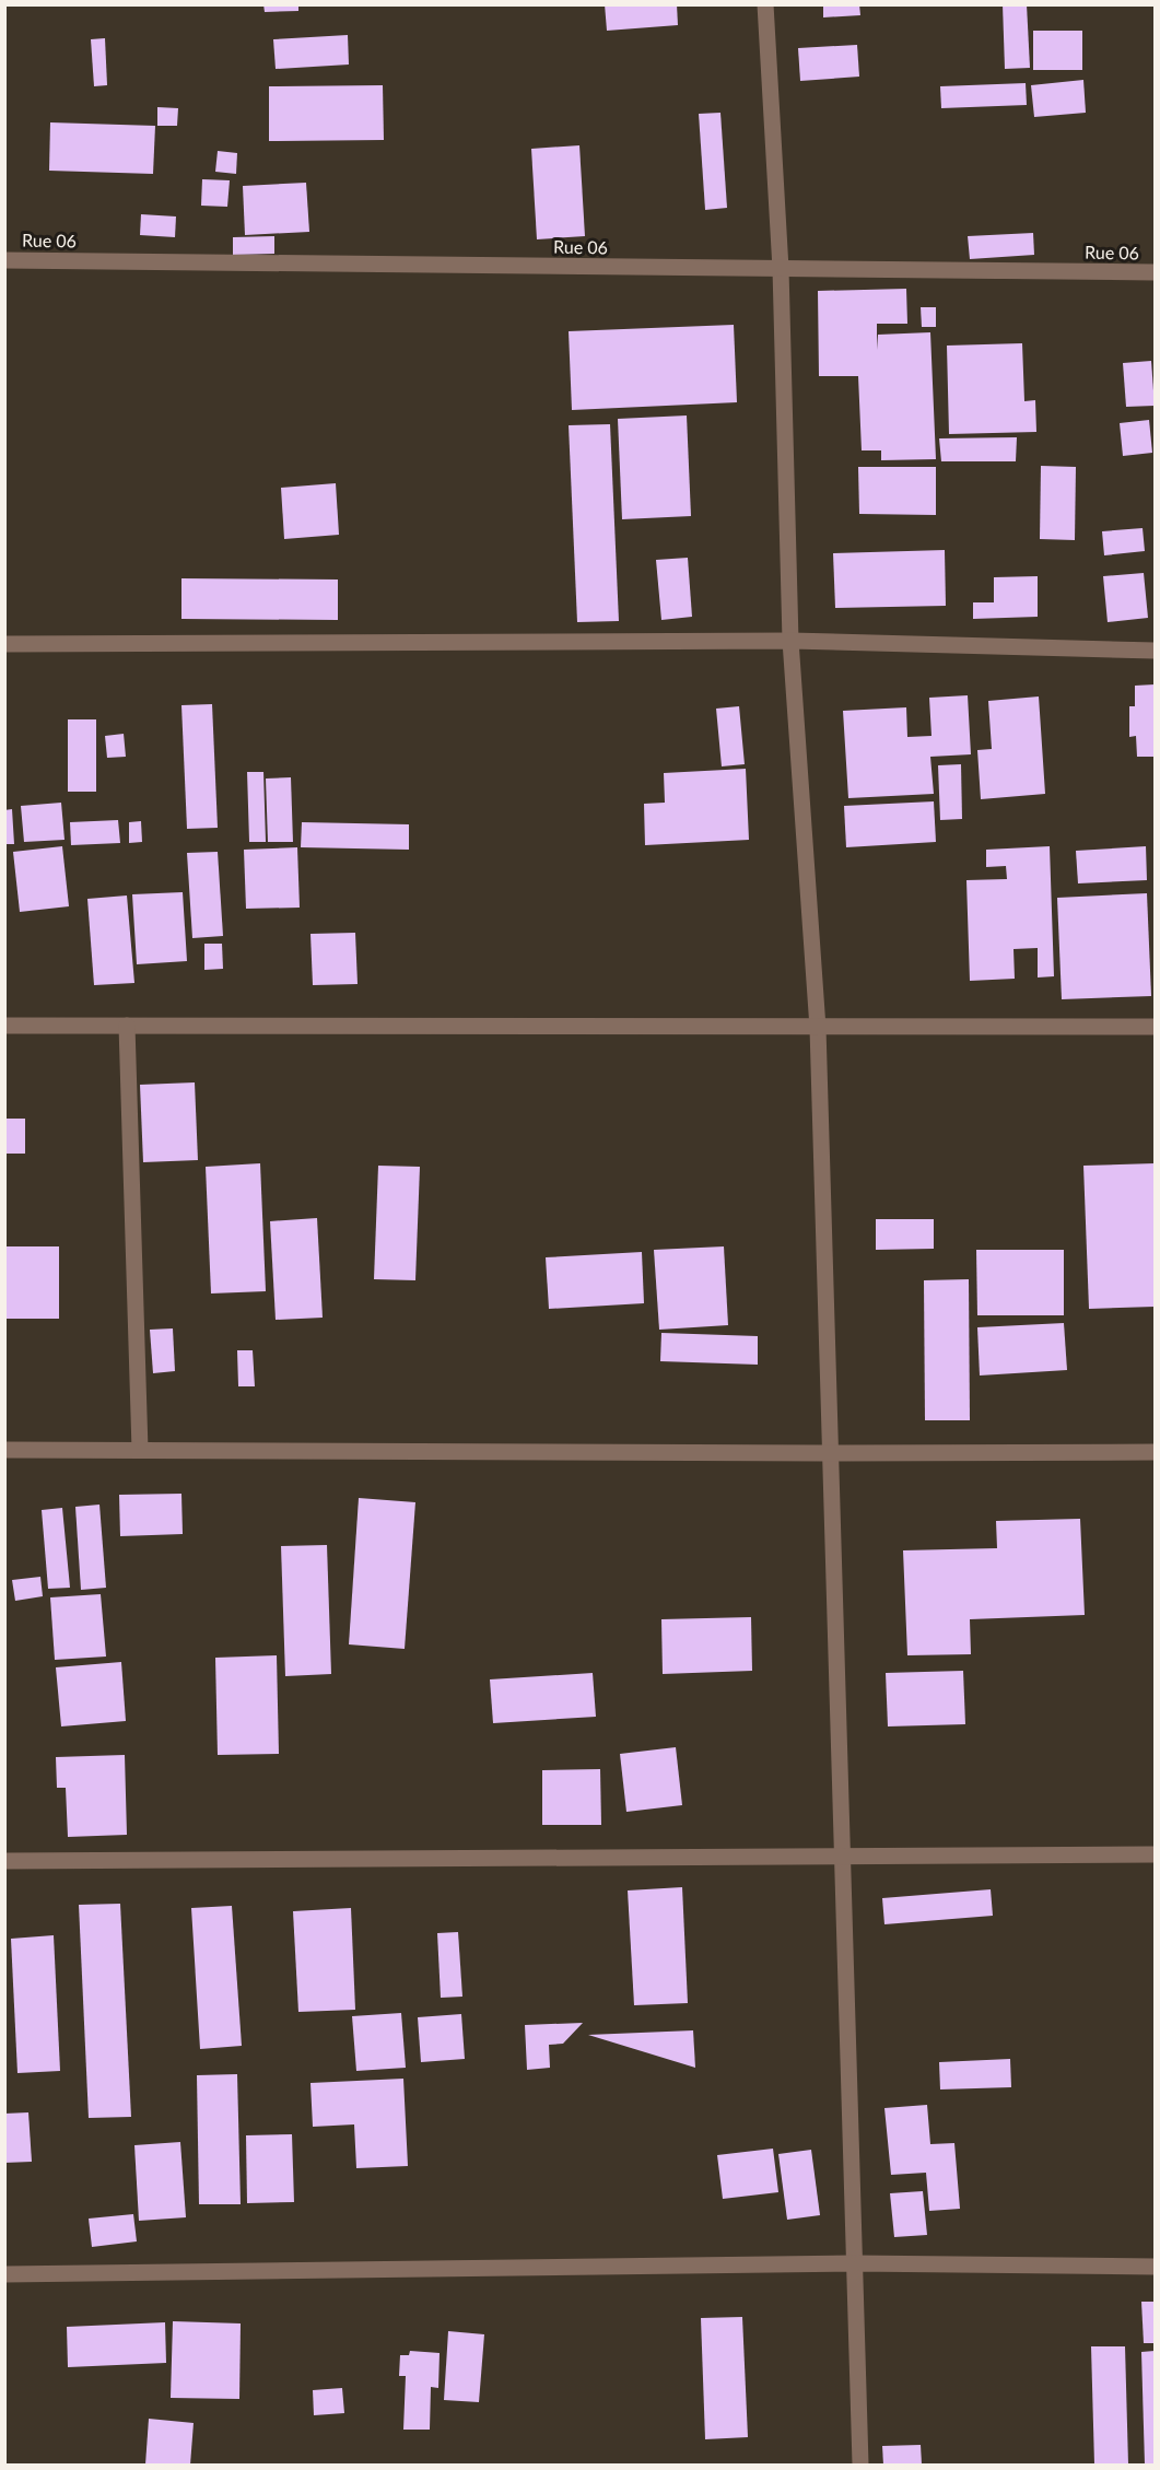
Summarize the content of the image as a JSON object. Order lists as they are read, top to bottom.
{
  "streets": {
    "street": ["Rue 06"]
  }
}
